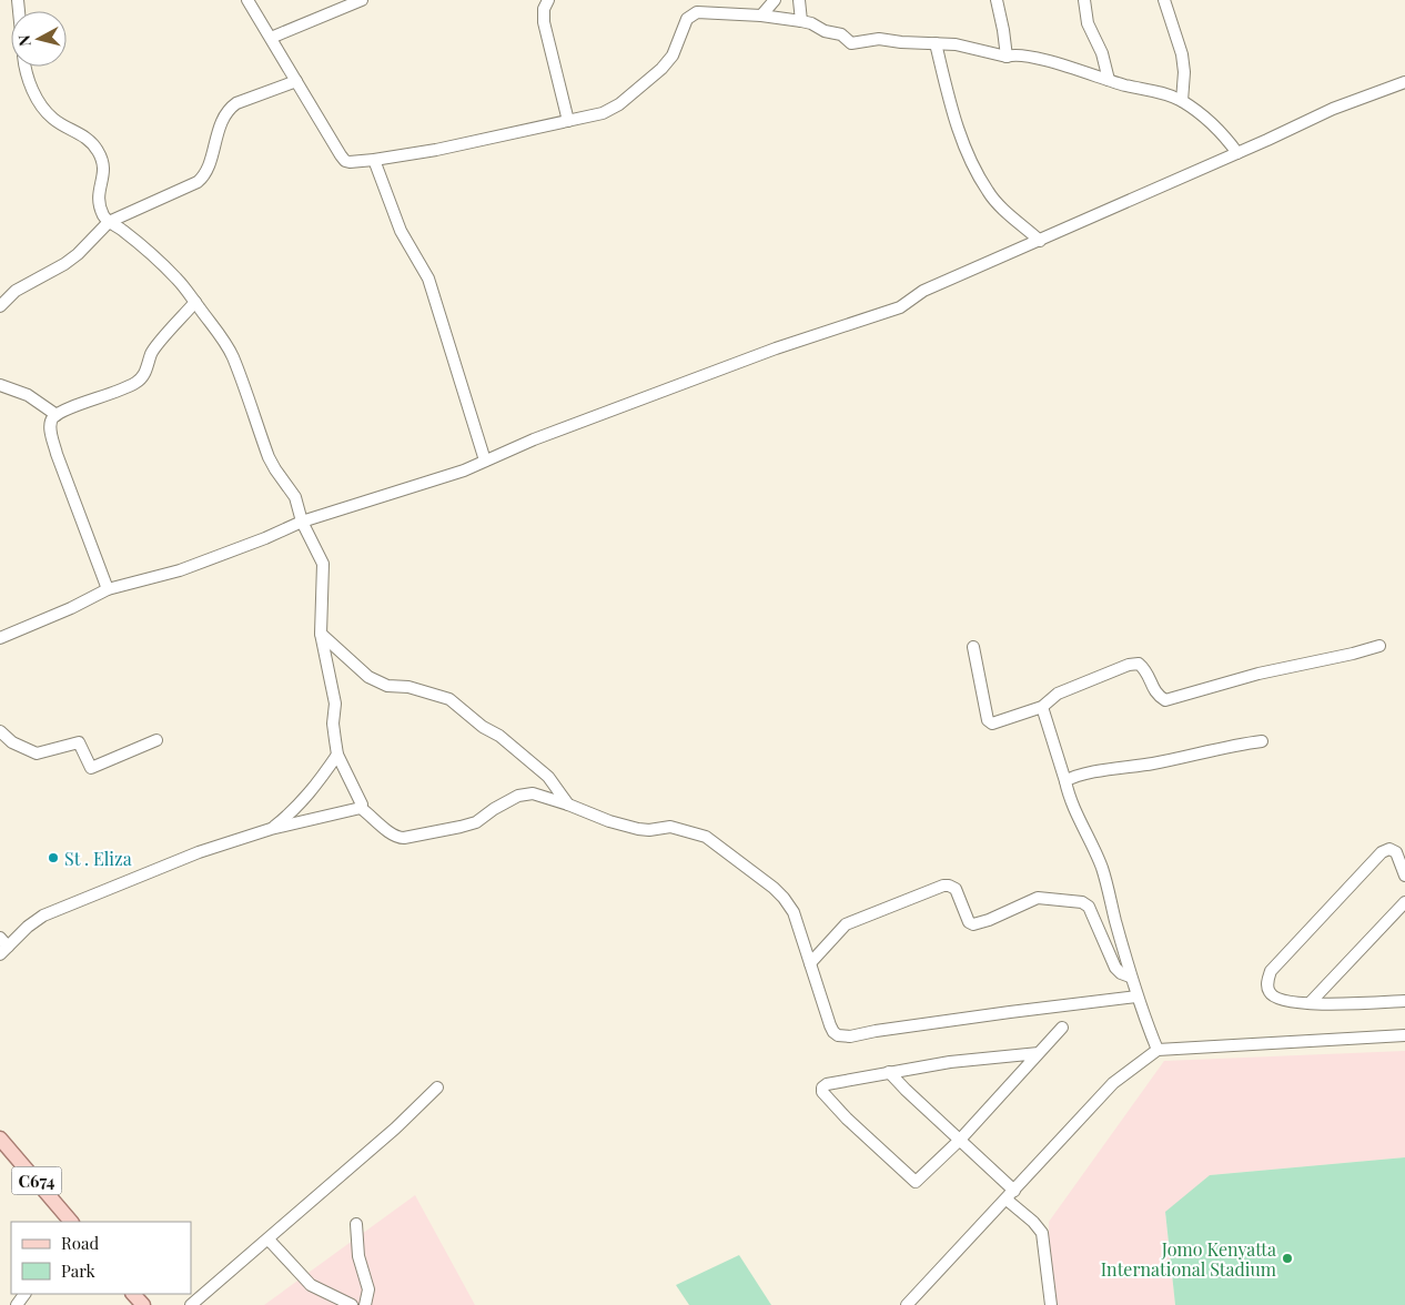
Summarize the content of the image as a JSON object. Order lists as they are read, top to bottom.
{
  "streets": {
    "main road": ["C674"]
  },
  "places": ["St . Eliza", "Jomo Kenyatta International Stadium"],
  "legend": ["Road", "Park"],
  "north": "left"
}
